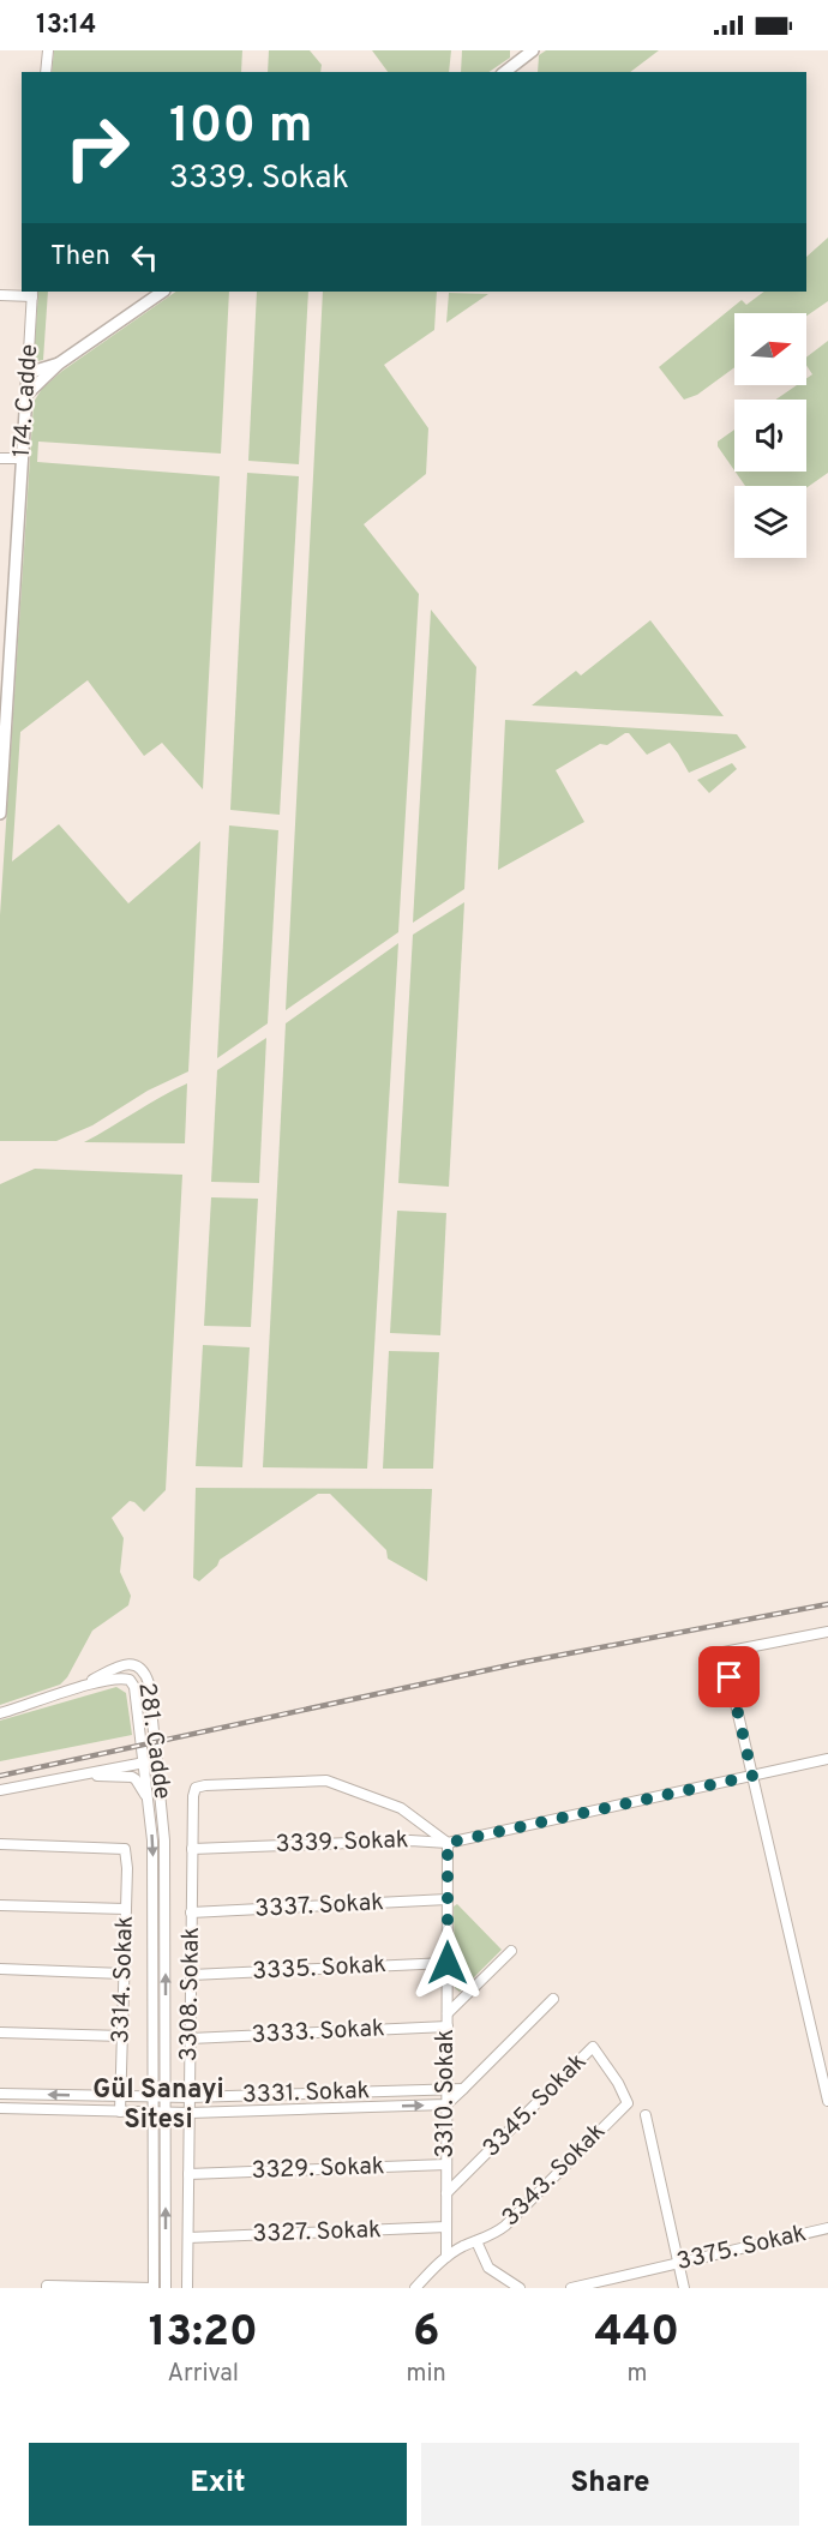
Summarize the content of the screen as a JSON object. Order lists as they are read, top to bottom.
{
  "streets": {
    "street": [
      "174. Cadde",
      "281. Cadde",
      "3339. Sokak",
      "3337. Sokak",
      "3335. Sokak",
      "3314. Sokak",
      "3308. Sokak",
      "3333. Sokak",
      "3331. Sokak",
      "3310. Sokak",
      "3345. Sokak",
      "3329. Sokak",
      "3343. Sokak",
      "3327. Sokak",
      "3375. Sokak"
    ]
  },
  "crossings": [
    ["281. Cadde", "3331. Sokak"],
    ["3339. Sokak", "3308. Sokak"],
    ["3339. Sokak", "3310. Sokak"],
    ["3337. Sokak", "3308. Sokak"],
    ["3337. Sokak", "3310. Sokak"],
    ["3335. Sokak", "3308. Sokak"],
    ["3335. Sokak", "3310. Sokak"],
    ["3314. Sokak", "3331. Sokak"],
    ["3308. Sokak", "3333. Sokak"],
    ["3308. Sokak", "3331. Sokak"],
    ["3308. Sokak", "3310. Sokak"],
    ["3308. Sokak", "3329. Sokak"],
    ["3308. Sokak", "3327. Sokak"],
    ["3333. Sokak", "3310. Sokak"],
    ["3331. Sokak", "3310. Sokak"],
    ["3310. Sokak", "3345. Sokak"],
    ["3310. Sokak", "3329. Sokak"],
    ["3310. Sokak", "3343. Sokak"],
    ["3310. Sokak", "3327. Sokak"],
    ["3345. Sokak", "3343. Sokak"]
  ],
  "districts": ["Gül Sanayi Sitesi"],
  "north": "right",
  "page": {
    "status": "13:14",
    "turn": ["100 m", "3339. Sokak"],
    "then": "Then",
    "eta": [
      "13:20",
      "Arrival",
      "6",
      "min",
      "440",
      "m"
    ],
    "buttons": ["Exit", "Share"]
  }
}
